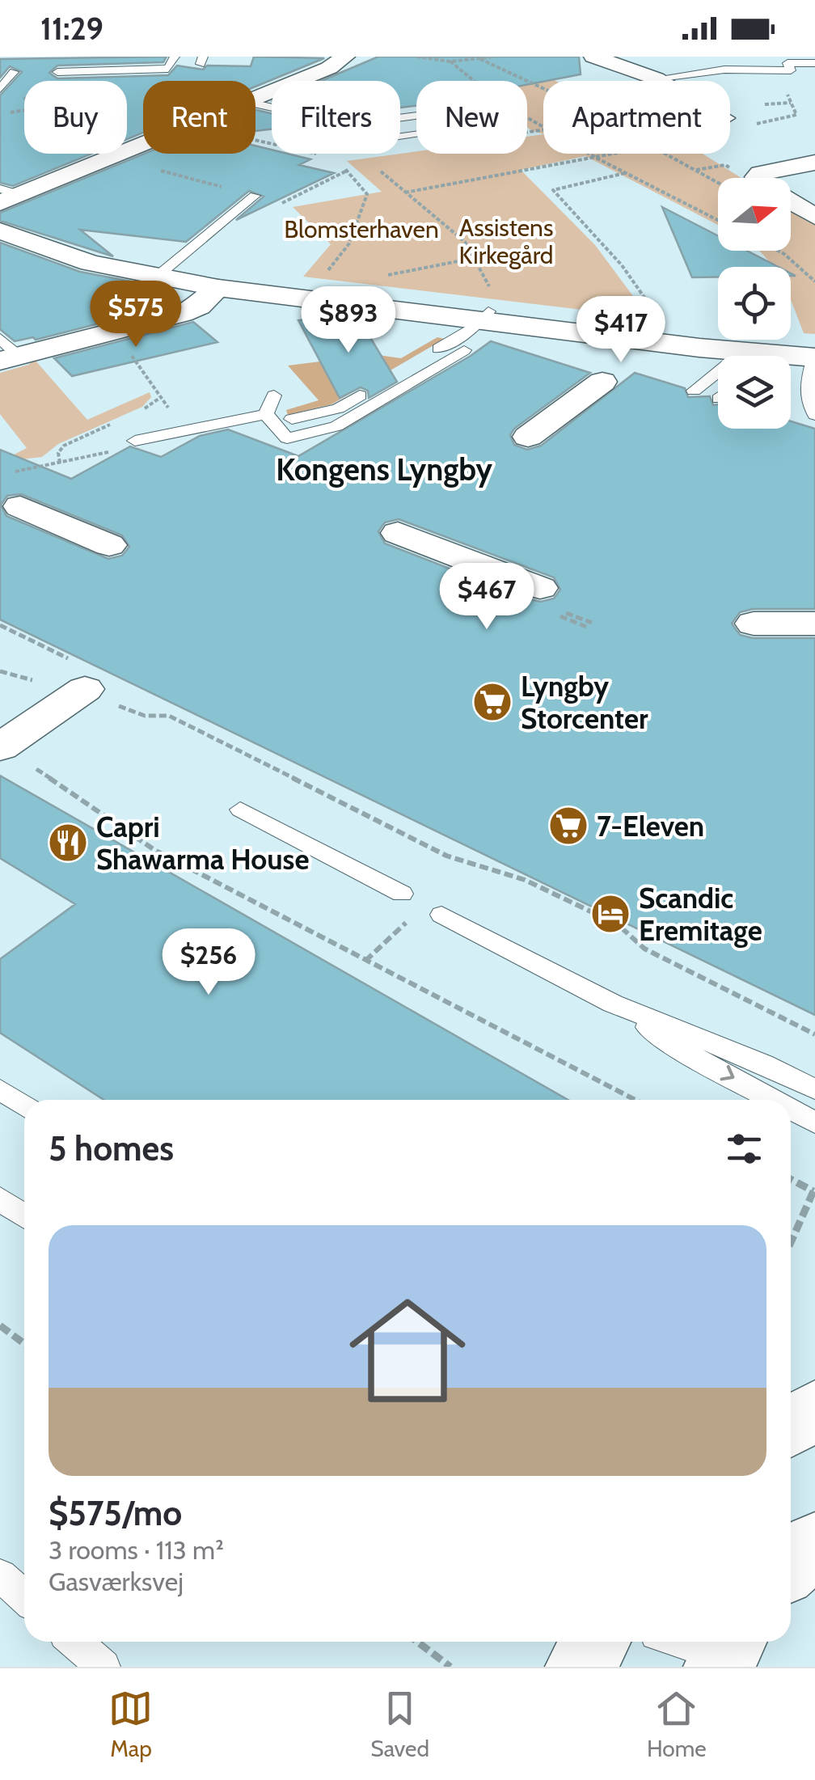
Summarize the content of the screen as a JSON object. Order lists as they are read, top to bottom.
{
  "districts": ["Kongens Lyngby"],
  "parks": ["Assistens Kirkegård", "Blomsterhaven"],
  "places": {
    "supermarket": ["Lyngby Storcenter", "7-Eleven"],
    "restaurant": ["Capri Shawarma House"],
    "hotel": ["Scandic Eremitage"]
  },
  "north": "right",
  "page": {
    "status": "11:29",
    "chip": [
      "Buy",
      "Rent",
      "Filters",
      "New",
      "Apartment"
    ],
    "price": [
      "$575",
      "$893",
      "$417",
      "$467",
      "$256"
    ],
    "heading": "5 homes",
    "list": [
      {
        "name": "$575/mo",
        "note": "3 rooms · 113 m² · Gasværksvej"
      }
    ],
    "tabs": ["Map", "Saved", "Home"]
  }
}
